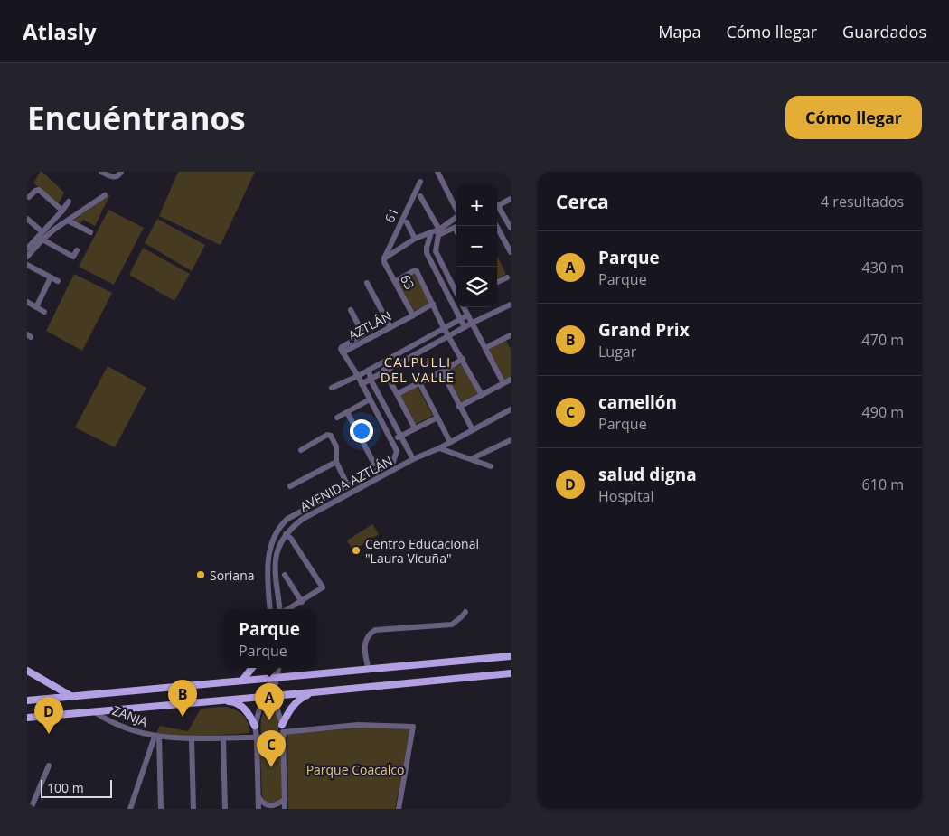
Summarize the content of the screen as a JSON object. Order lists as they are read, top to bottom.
{
  "streets": {
    "street": [
      "61",
      "63",
      "AZTLÁN",
      "AVENIDA AZTLÁN",
      "ZANJA"
    ]
  },
  "crossings": [
    ["61", "63"],
    ["63", "AZTLÁN"],
    ["AZTLÁN", "AVENIDA AZTLÁN"]
  ],
  "districts": ["CALPULLI DEL VALLE"],
  "parks": ["Parque Coacalco"],
  "places": ["Centro Educacional \"Laura Vicuña\"", "Soriana"],
  "scale_bar": "100 m",
  "page": {
    "header": "Atlasly",
    "nav": ["Mapa", "Cómo llegar", "Guardados"],
    "buttons": "Cómo llegar",
    "title": "Encuéntranos",
    "heading": ["Cerca", "4 resultados"],
    "map_buttons": ["+", "−"],
    "list": [
      {
        "mark": "A",
        "name": "Parque",
        "note": "Parque",
        "value": "430 m"
      },
      {
        "mark": "B",
        "name": "Grand Prix",
        "note": "Lugar",
        "value": "470 m"
      },
      {
        "mark": "C",
        "name": "camellón",
        "note": "Parque",
        "value": "490 m"
      },
      {
        "mark": "D",
        "name": "salud digna",
        "note": "Hospital",
        "value": "610 m"
      }
    ],
    "popup": ["Parque", "Parque"],
    "pins": [
      "B",
      "A",
      "D",
      "C"
    ],
    "scale": "100 m"
  }
}
